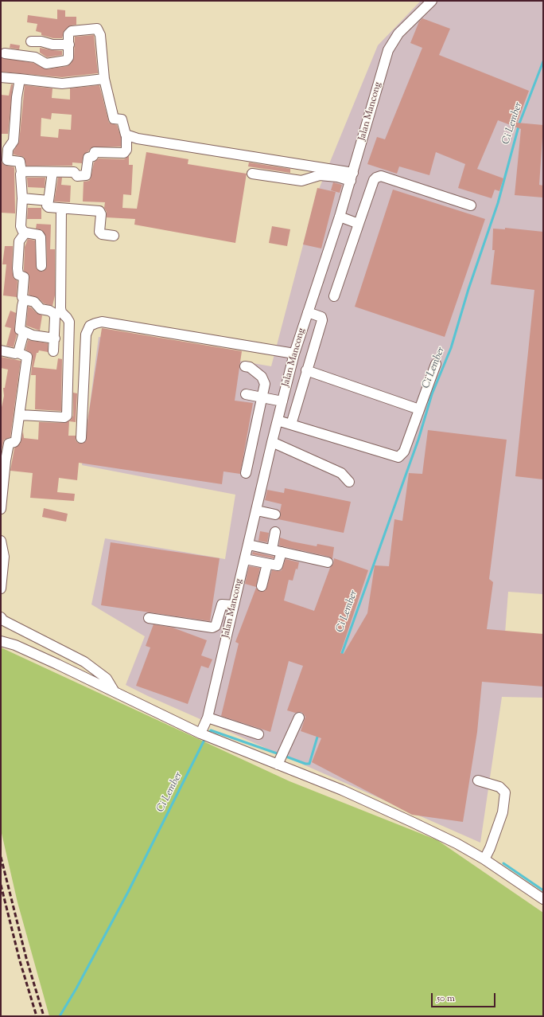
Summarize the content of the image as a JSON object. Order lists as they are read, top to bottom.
{
  "streets": {
    "street": ["Jalan Mancong"]
  },
  "water": ["Ci Lember"],
  "scale_bar": "50 m"
}
